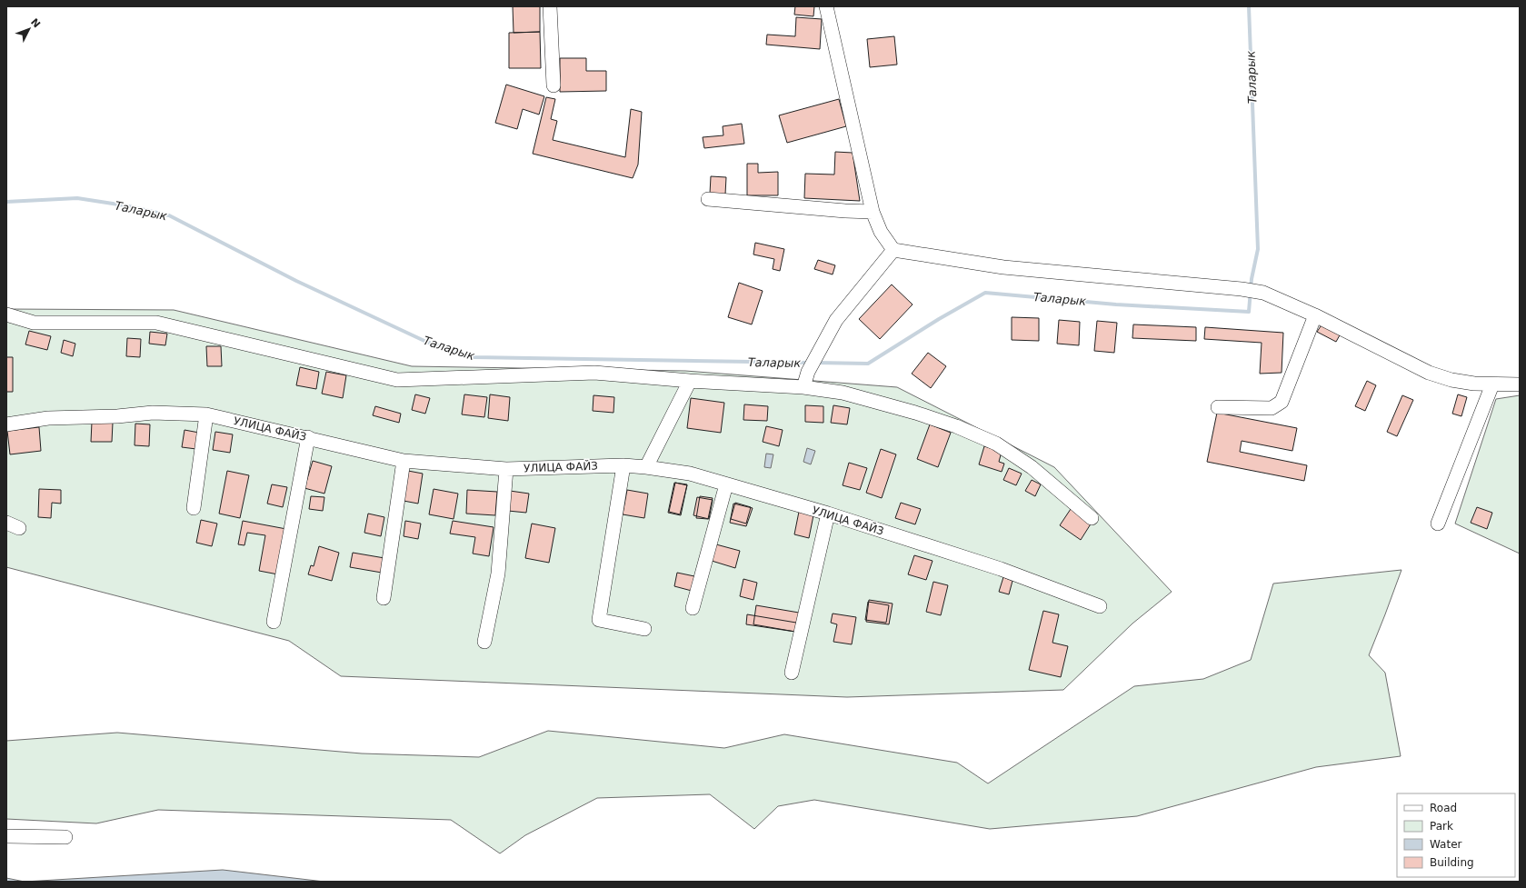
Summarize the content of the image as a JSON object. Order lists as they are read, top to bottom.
{
  "streets": {
    "street": ["УЛИЦА ФАЙЗ"]
  },
  "water": ["Таларык"],
  "legend": [
    "Road",
    "Park",
    "Water",
    "Building"
  ],
  "north": "top right"
}
